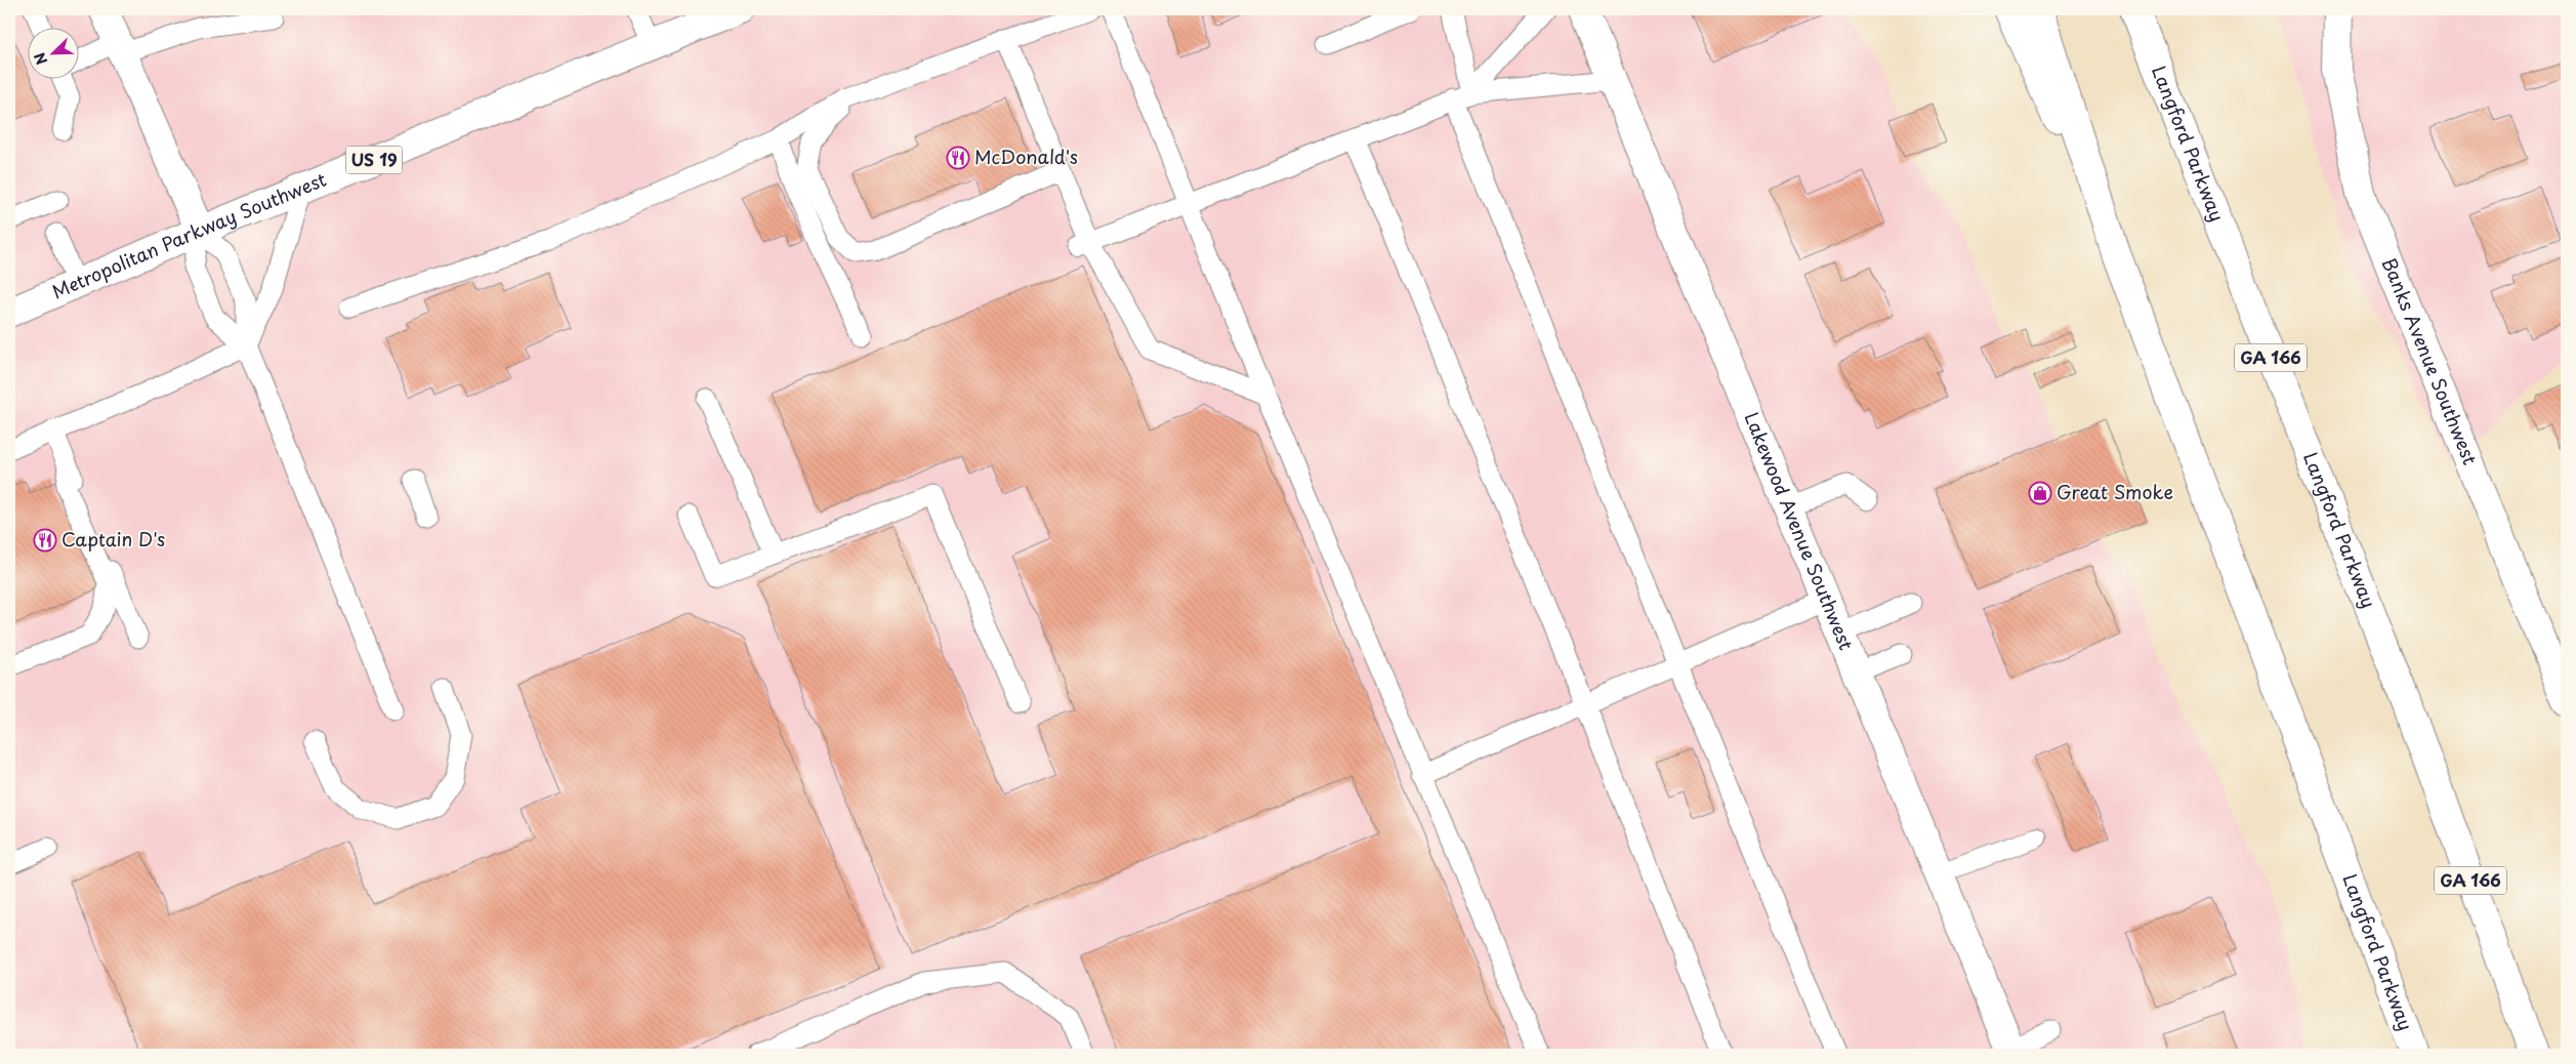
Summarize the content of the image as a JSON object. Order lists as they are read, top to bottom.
{
  "streets": {
    "main road": [
      "Langford Parkway",
      "US 19",
      "Metropolitan Parkway Southwest",
      "GA 166",
      "Banks Avenue Southwest",
      "Lakewood Avenue Southwest"
    ]
  },
  "places": {
    "restaurant": ["McDonald's", "Captain D's"],
    "shop": ["Great Smoke"]
  },
  "north": "bottom left"
}
